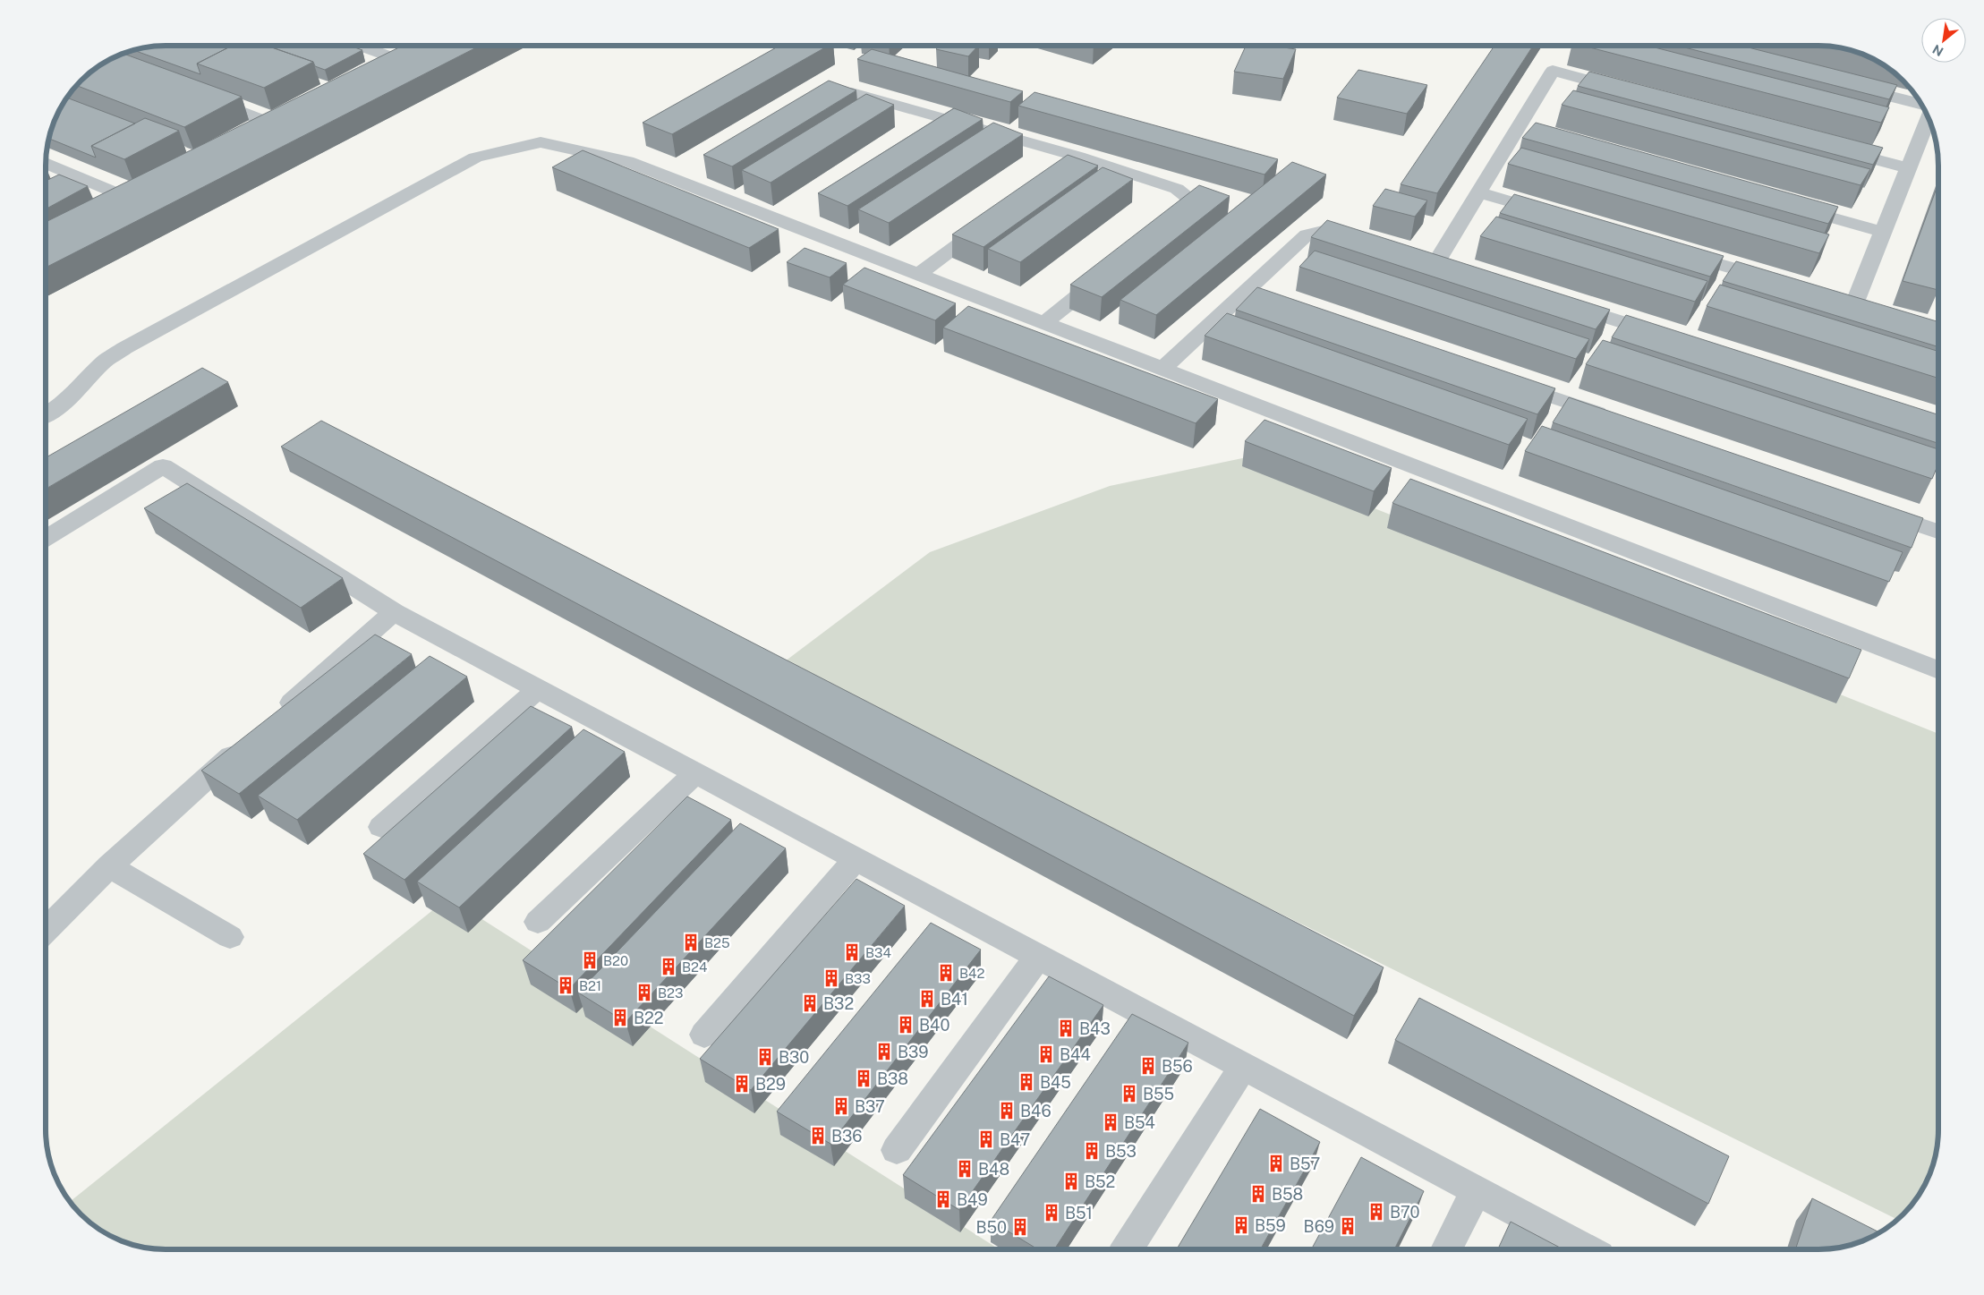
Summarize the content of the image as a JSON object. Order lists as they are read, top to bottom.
{
  "places": {
    "building": [
      "B25",
      "B34",
      "B20",
      "B24",
      "B42",
      "B33",
      "B21",
      "B23",
      "B41",
      "B32",
      "B22",
      "B40",
      "B43",
      "B39",
      "B44",
      "B30",
      "B56",
      "B38",
      "B45",
      "B29",
      "B55",
      "B37",
      "B46",
      "B54",
      "B36",
      "B47",
      "B53",
      "B57",
      "B48",
      "B52",
      "B58",
      "B49",
      "B70",
      "B51",
      "B59",
      "B69",
      "B50"
    ]
  },
  "north": "bottom left"
}
